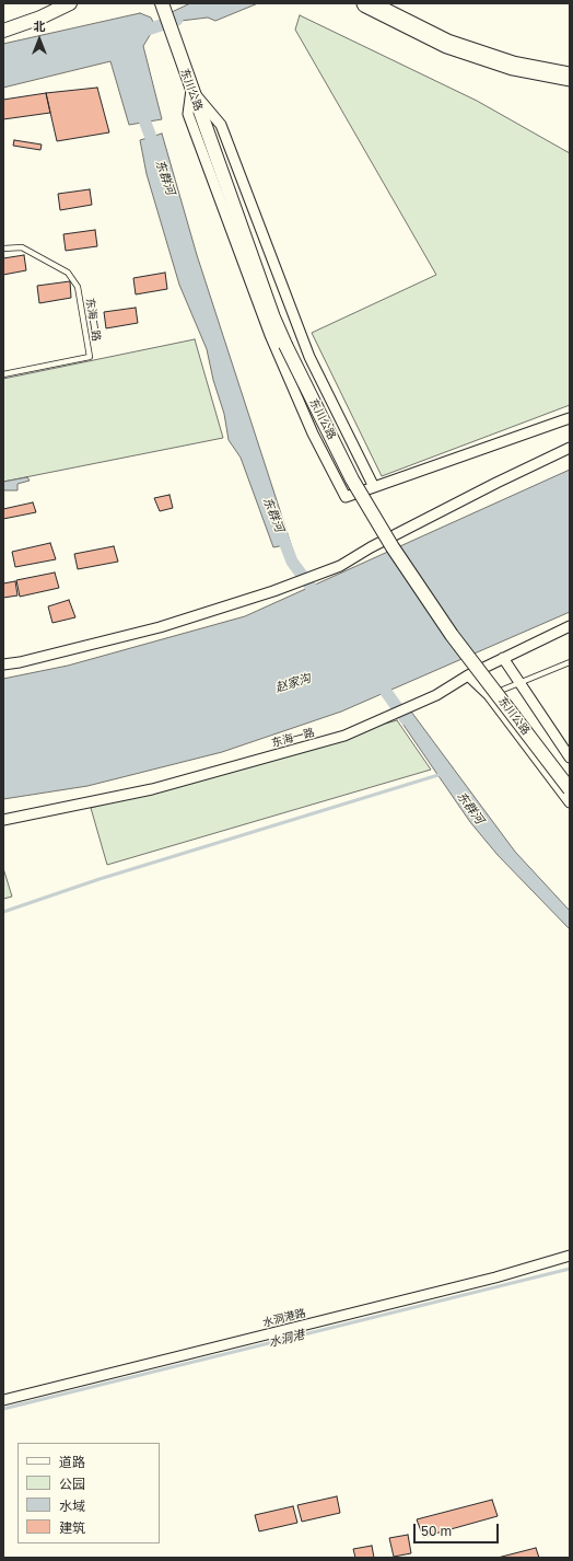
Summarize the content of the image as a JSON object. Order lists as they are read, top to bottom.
{
  "streets": {
    "street": ["东川公路", "东海一路", "水洞港路"],
    "lane": ["东海二路"]
  },
  "water": ["东群河", "赵家沟", "水洞港"],
  "legend": [
    "道路",
    "公园",
    "水域",
    "建筑"
  ],
  "scale_bar": "50 m",
  "north": "top"
}
